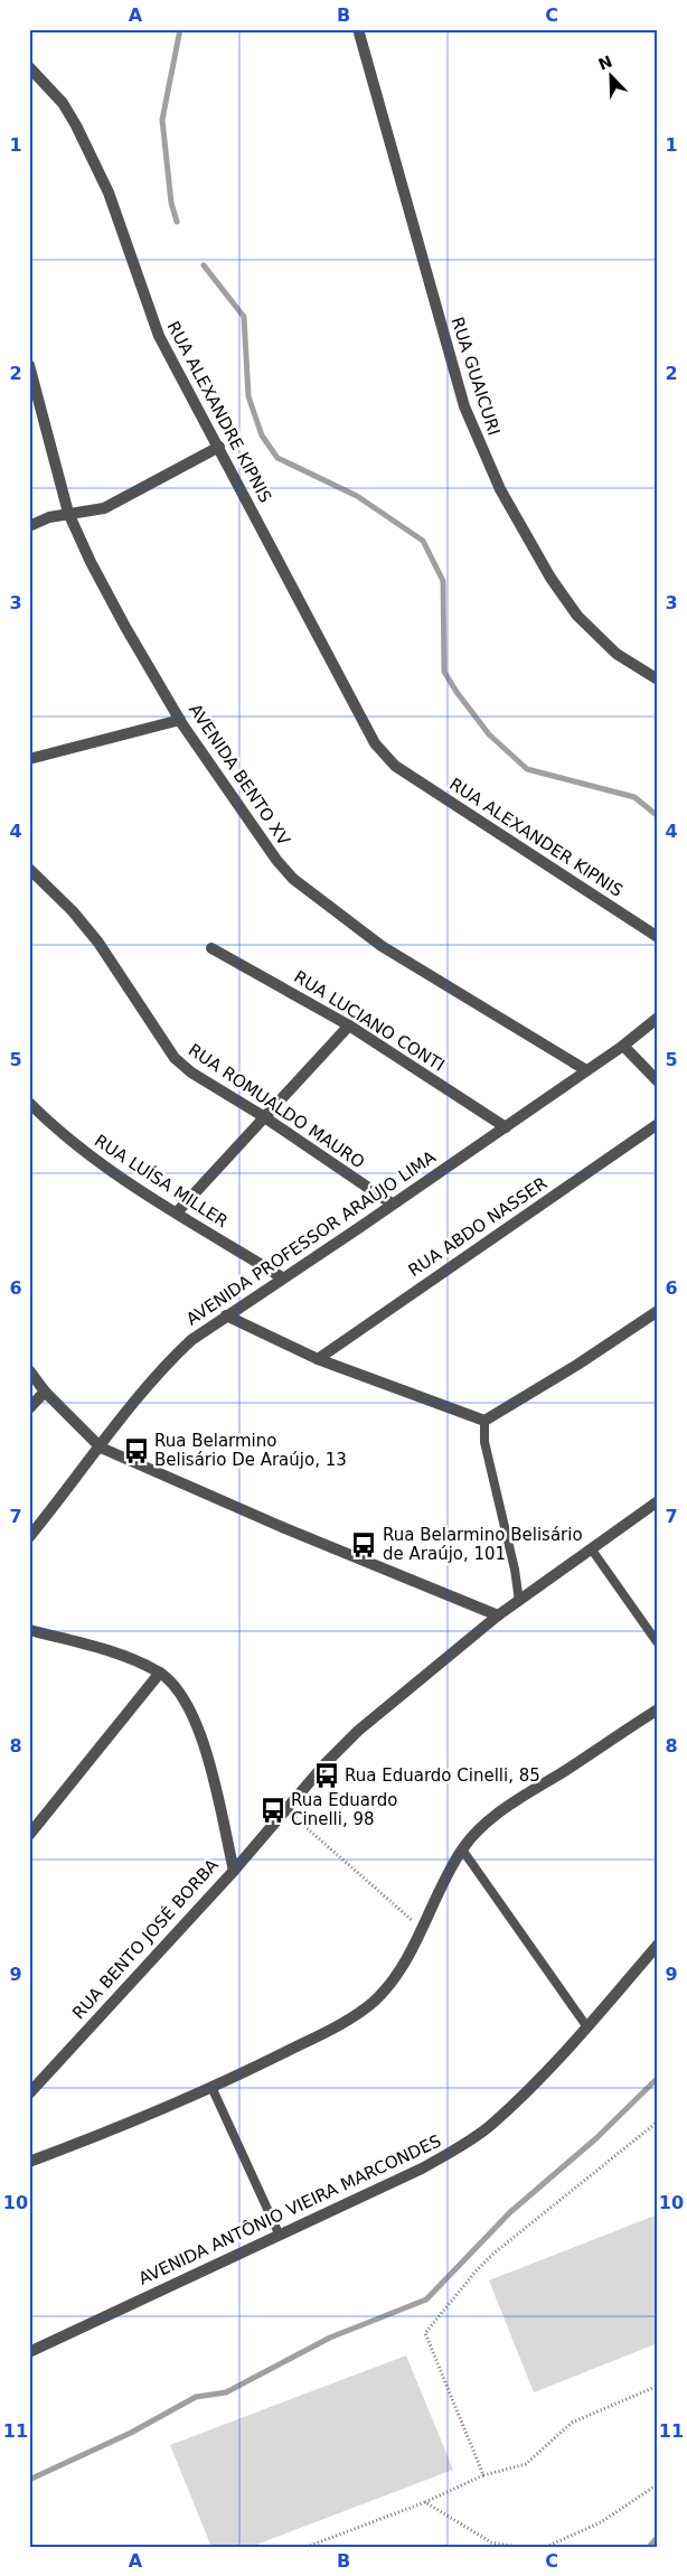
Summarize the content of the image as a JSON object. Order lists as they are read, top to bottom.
{
  "streets": {
    "street": [
      "RUA GUAICURI",
      "RUA ALEXANDRE KIPNIS",
      "AVENIDA BENTO XV",
      "RUA ALEXANDER KIPNIS",
      "RUA LUCIANO CONTI",
      "RUA ROMUALDO MAURO",
      "RUA LUÍSA MILLER",
      "RUA ABDO NASSER",
      "AVENIDA PROFESSOR ARAÚJO LIMA",
      "RUA BENTO JOSÉ BORBA",
      "AVENIDA ANTÔNIO VIEIRA MARCONDES"
    ]
  },
  "crossings": [
    ["RUA ALEXANDRE KIPNIS", "RUA ALEXANDER KIPNIS"],
    ["AVENIDA BENTO XV", "AVENIDA PROFESSOR ARAÚJO LIMA"],
    ["RUA LUCIANO CONTI", "AVENIDA PROFESSOR ARAÚJO LIMA"],
    ["RUA ROMUALDO MAURO", "AVENIDA PROFESSOR ARAÚJO LIMA"],
    ["RUA LUÍSA MILLER", "AVENIDA PROFESSOR ARAÚJO LIMA"]
  ],
  "places": {
    "bus stop": [
      "Rua Belarmino Belisário De Araújo, 13",
      "Rua Belarmino Belisário de Araújo, 101",
      "Rua Eduardo Cinelli, 85",
      "Rua Eduardo Cinelli, 98"
    ]
  },
  "north": "top left",
  "grid": {
    "columns": ["A", "B", "C"],
    "rows": [
      "1",
      "2",
      "3",
      "4",
      "5",
      "6",
      "7",
      "8",
      "9",
      "10",
      "11"
    ]
  }
}
